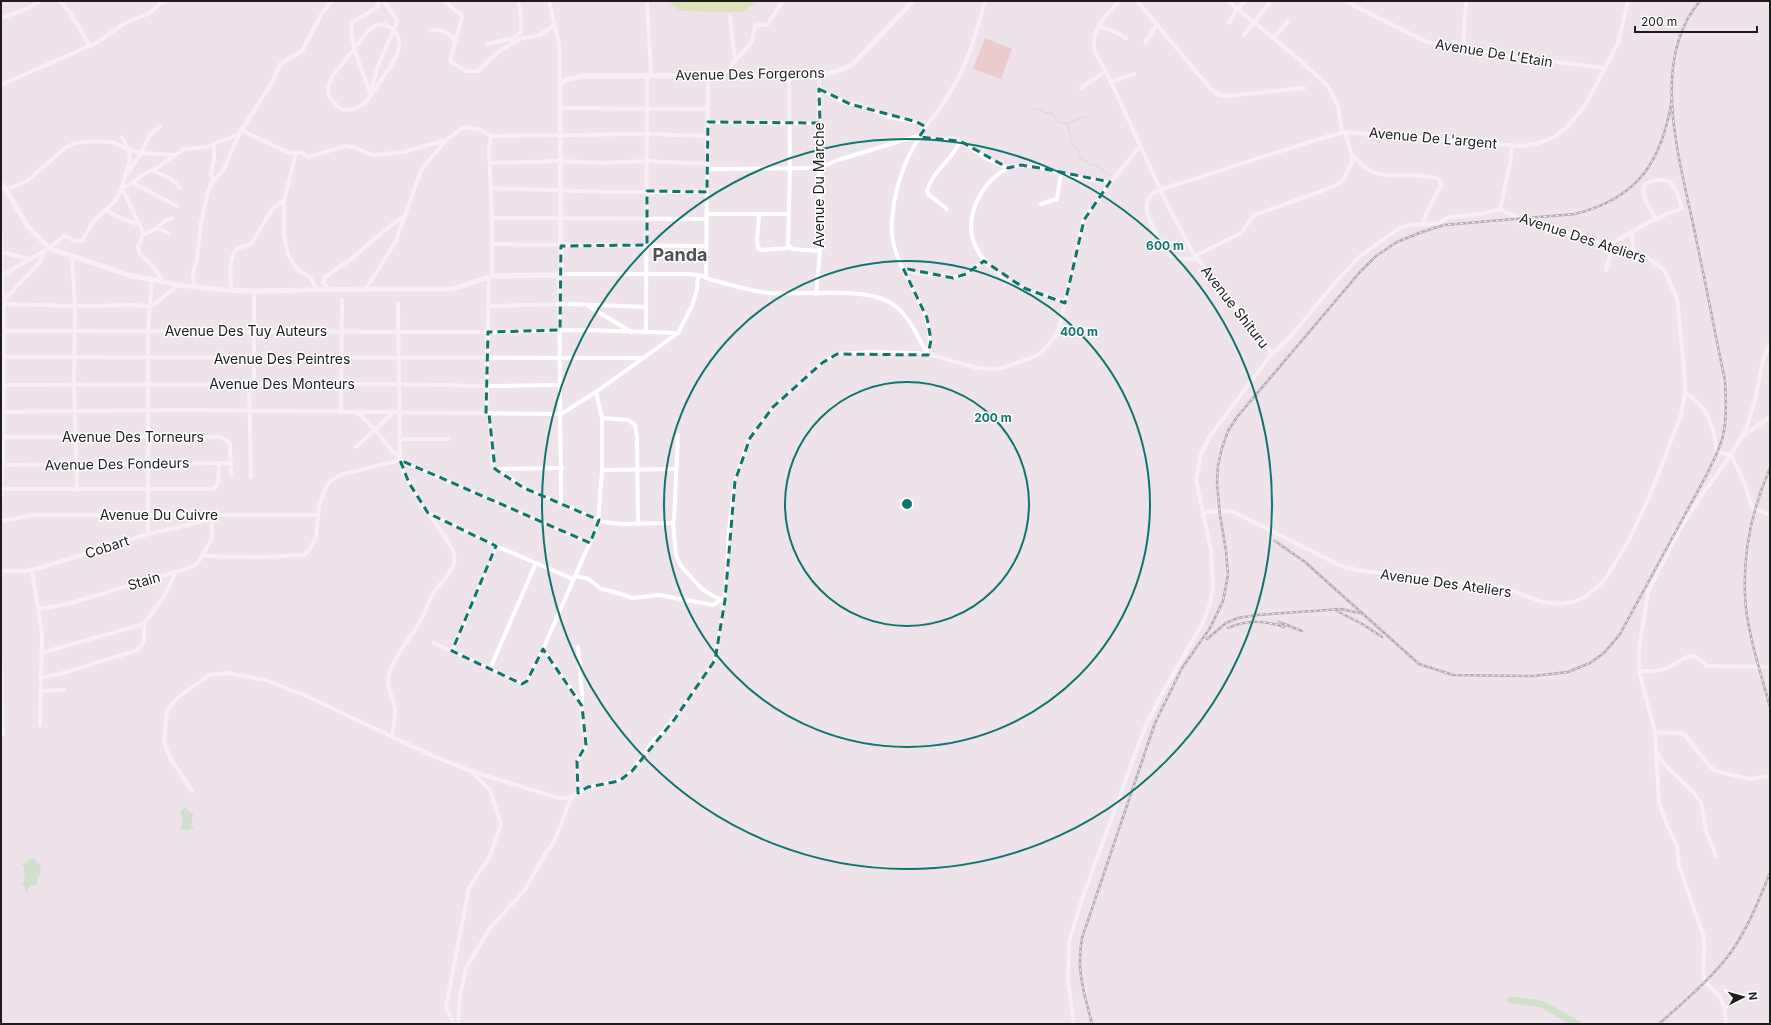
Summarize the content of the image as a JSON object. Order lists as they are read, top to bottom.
{
  "streets": {
    "street": [
      "Avenue De L'Etain",
      "Avenue Des Forgerons",
      "Avenue De L'argent",
      "Avenue Du Marche",
      "Avenue Des Ateliers",
      "Avenue Shituru",
      "Avenue Des Tuy Auteurs",
      "Avenue Des Peintres",
      "Avenue Des Monteurs",
      "Avenue Des Torneurs",
      "Avenue Des Fondeurs",
      "Avenue Du Cuivre",
      "Cobart",
      "Stain"
    ]
  },
  "crossings": [
    ["Avenue De L'Etain", "Avenue De L'argent"],
    ["Avenue Des Forgerons", "Avenue Du Marche"],
    ["Avenue De L'argent", "Avenue Des Ateliers"],
    ["Avenue De L'argent", "Avenue Shituru"],
    ["Avenue Des Ateliers", "Avenue Shituru"],
    ["Avenue Des Torneurs", "Avenue Des Fondeurs"],
    ["Avenue Du Cuivre", "Cobart"],
    ["Avenue Du Cuivre", "Stain"],
    ["Cobart", "Stain"]
  ],
  "districts": ["Panda"],
  "scale_bar": "200 m",
  "north": "right",
  "rings": ["600 m", "400 m", "200 m"]
}
